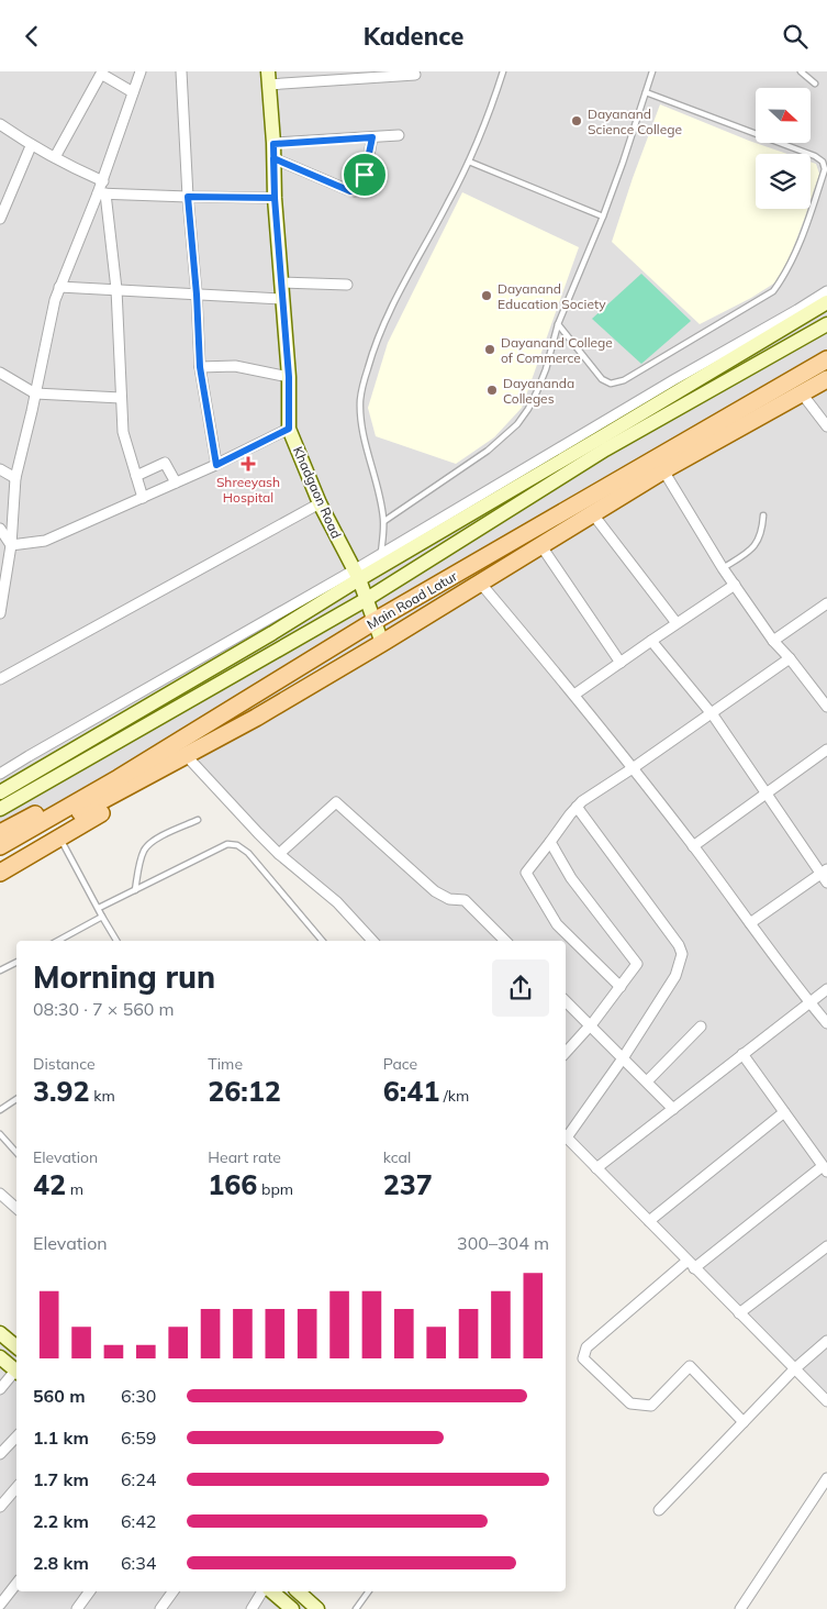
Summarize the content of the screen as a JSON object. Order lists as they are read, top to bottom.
{
  "streets": {
    "main road": ["Main Road Latur"],
    "street": ["Khadgaon Road"]
  },
  "crossings": [
    ["Khadgaon Road", "Main Road Latur"]
  ],
  "places": {
    "other": [
      "Dayanand Science College",
      "Dayanand Education Society",
      "Dayanand College of Commerce",
      "Dayananda Colleges"
    ],
    "health": ["Shreeyash Hospital"]
  },
  "north": "right",
  "page": {
    "header": "Kadence",
    "heading": ["Morning run", "08:30 · 7 × 560 m"],
    "stats": [
      ["Distance", "3.92 km"],
      ["Time", "26:12"],
      ["Pace", "6:41 /km"],
      ["Elevation", "42 m"],
      ["Heart rate", "166 bpm"],
      ["kcal", "237"]
    ],
    "chart": ["Elevation", "300–304 m"],
    "list": [
      {
        "name": "560 m",
        "note": "6:30"
      },
      {
        "name": "1.1 km",
        "note": "6:59"
      },
      {
        "name": "1.7 km",
        "note": "6:24"
      },
      {
        "name": "2.2 km",
        "note": "6:42"
      },
      {
        "name": "2.8 km",
        "note": "6:34"
      }
    ]
  }
}
